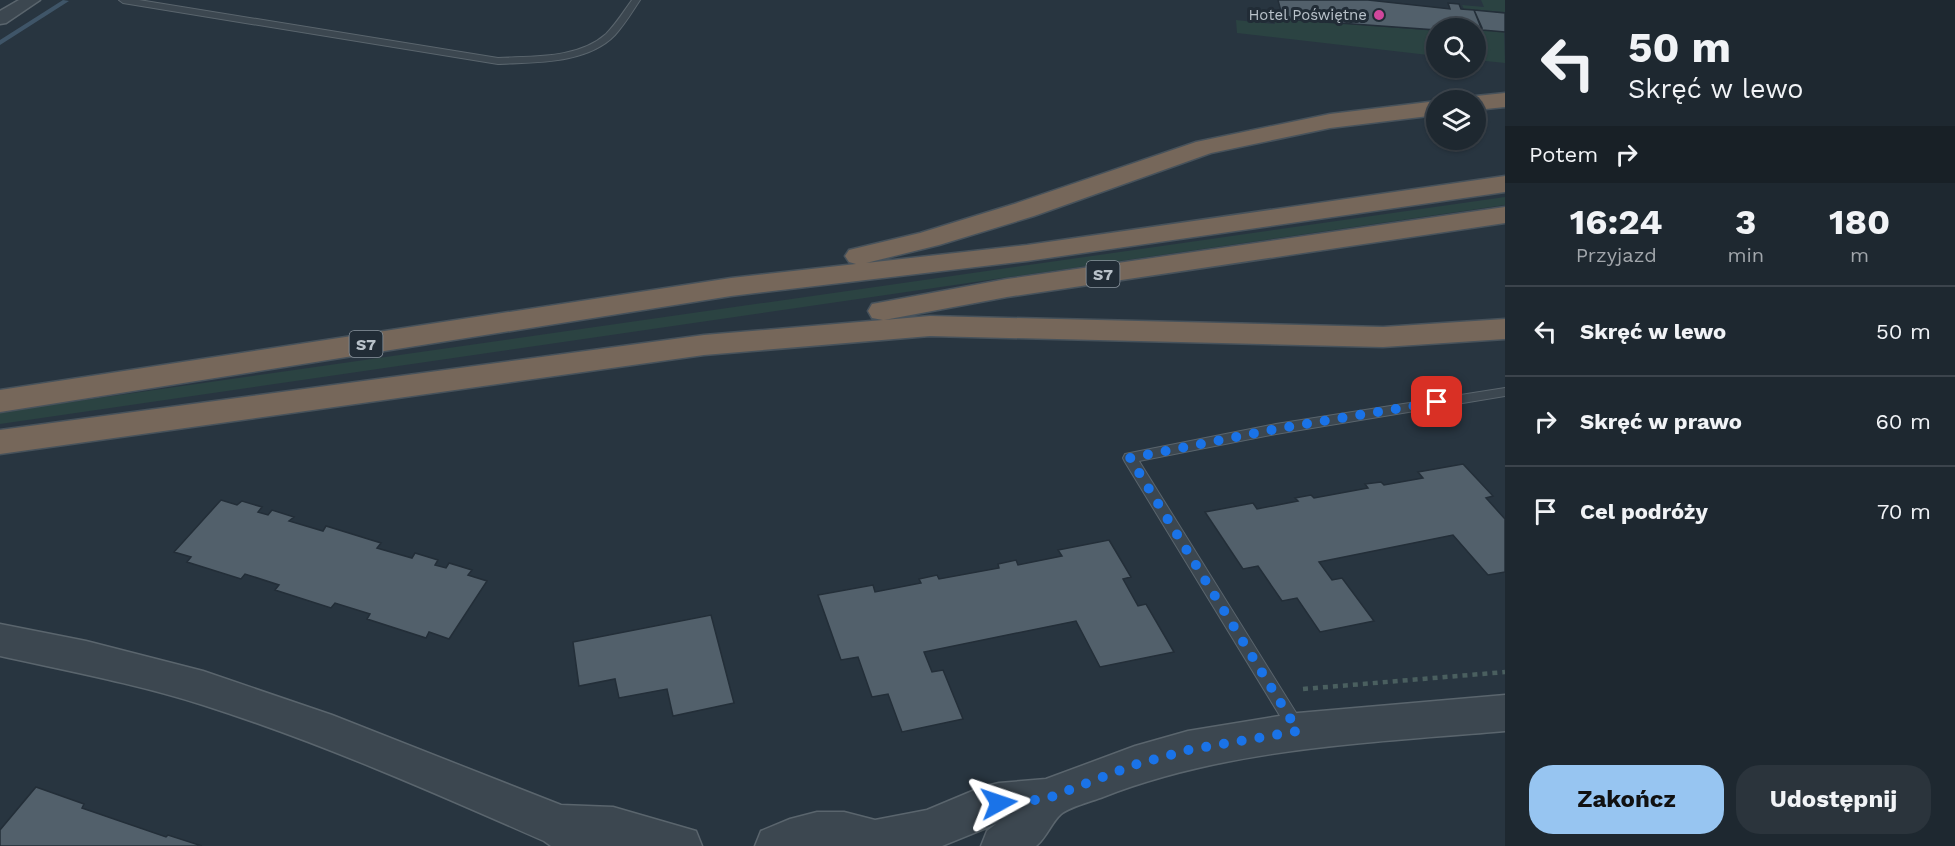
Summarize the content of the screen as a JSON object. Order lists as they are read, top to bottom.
{
  "streets": {
    "highway": ["S7"]
  },
  "places": ["Hotel Poświętne"],
  "page": {
    "turn": ["50 m", "Skręć w lewo"],
    "then": "Potem",
    "eta": [
      "16:24",
      "Przyjazd",
      "3",
      "min",
      "180",
      "m"
    ],
    "list": [
      {
        "name": "Skręć w lewo",
        "value": "50 m"
      },
      {
        "name": "Skręć w prawo",
        "value": "60 m"
      },
      {
        "name": "Cel podróży",
        "value": "70 m"
      }
    ],
    "buttons": ["Zakończ", "Udostępnij"]
  }
}
